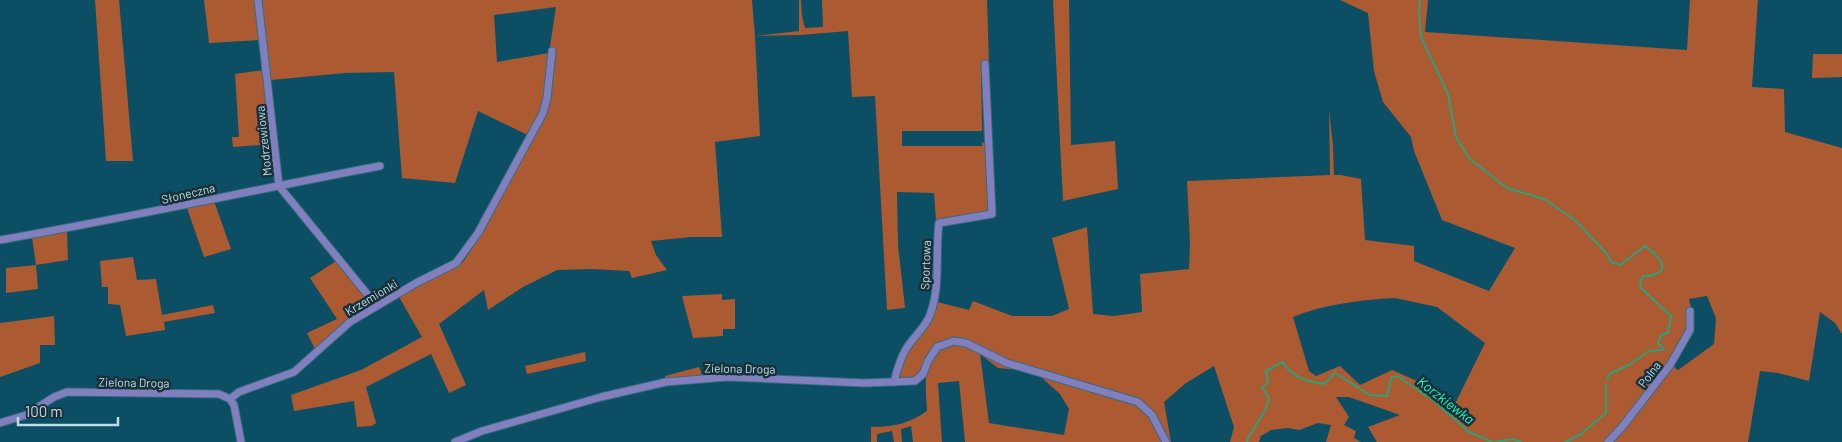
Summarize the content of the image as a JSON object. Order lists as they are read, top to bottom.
{
  "streets": {
    "street": [
      "Modrzewiowa",
      "Słoneczna",
      "Sportowa",
      "Krzemionki",
      "Zielona Droga",
      "Polna"
    ]
  },
  "crossings": [
    ["Modrzewiowa", "Słoneczna"],
    ["Modrzewiowa", "Krzemionki"],
    ["Sportowa", "Zielona Droga"],
    ["Krzemionki", "Zielona Droga"]
  ],
  "water": ["Korzkiewka"],
  "scale_bar": "100 m"
}
